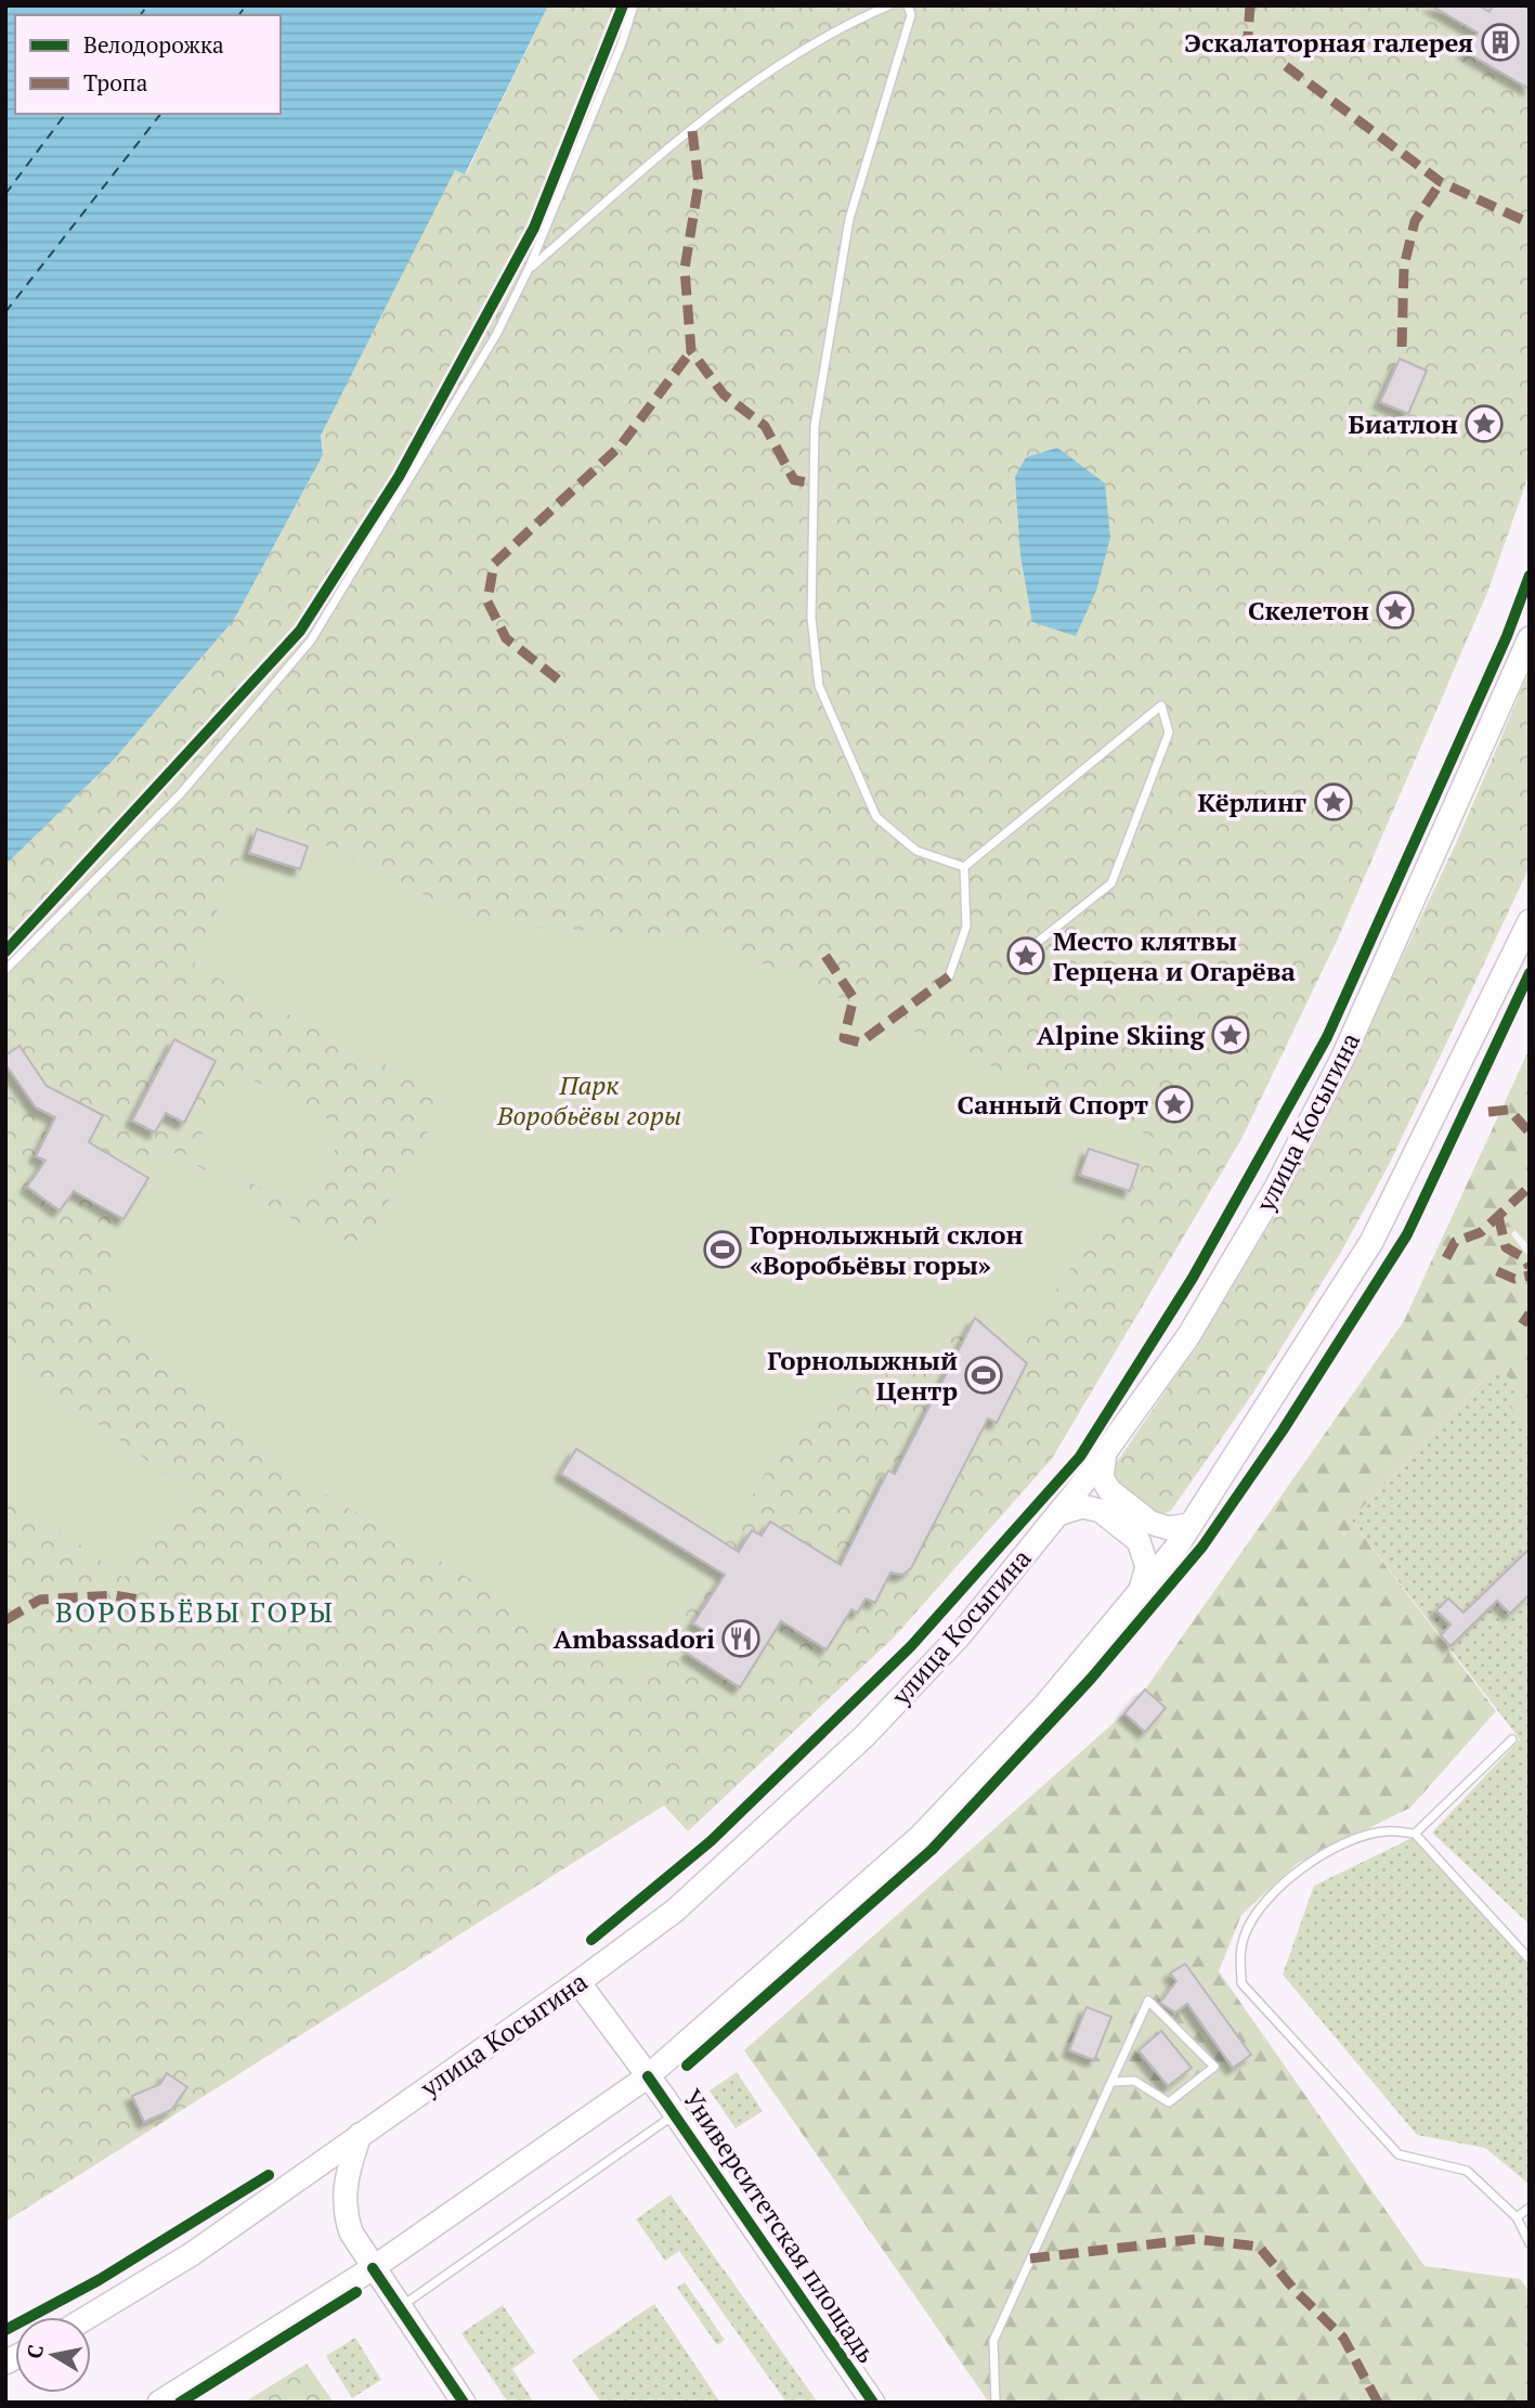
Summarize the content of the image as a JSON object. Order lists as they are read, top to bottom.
{
  "streets": {
    "main road": ["улица Косыгина", "Университетская площадь"]
  },
  "crossings": [
    ["улица Косыгина", "Университетская площадь"]
  ],
  "districts": ["ВОРОБЬЁВЫ ГОРЫ"],
  "parks": ["Парк Воробьёвы горы"],
  "places": {
    "building": ["Эскалаторная галерея"],
    "place": [
      "Биатлон",
      "Скелетон",
      "Кёрлинг",
      "Место клятвы Герцена и Огарёва",
      "Alpine Skiing",
      "Санный Спорт"
    ],
    "sports": ["Горнолыжный склон «Воробьёвы горы»", "Горнолыжный Центр"],
    "restaurant": ["Ambassadori"]
  },
  "legend": ["Велодорожка", "Тропа"],
  "north": "left"
}
